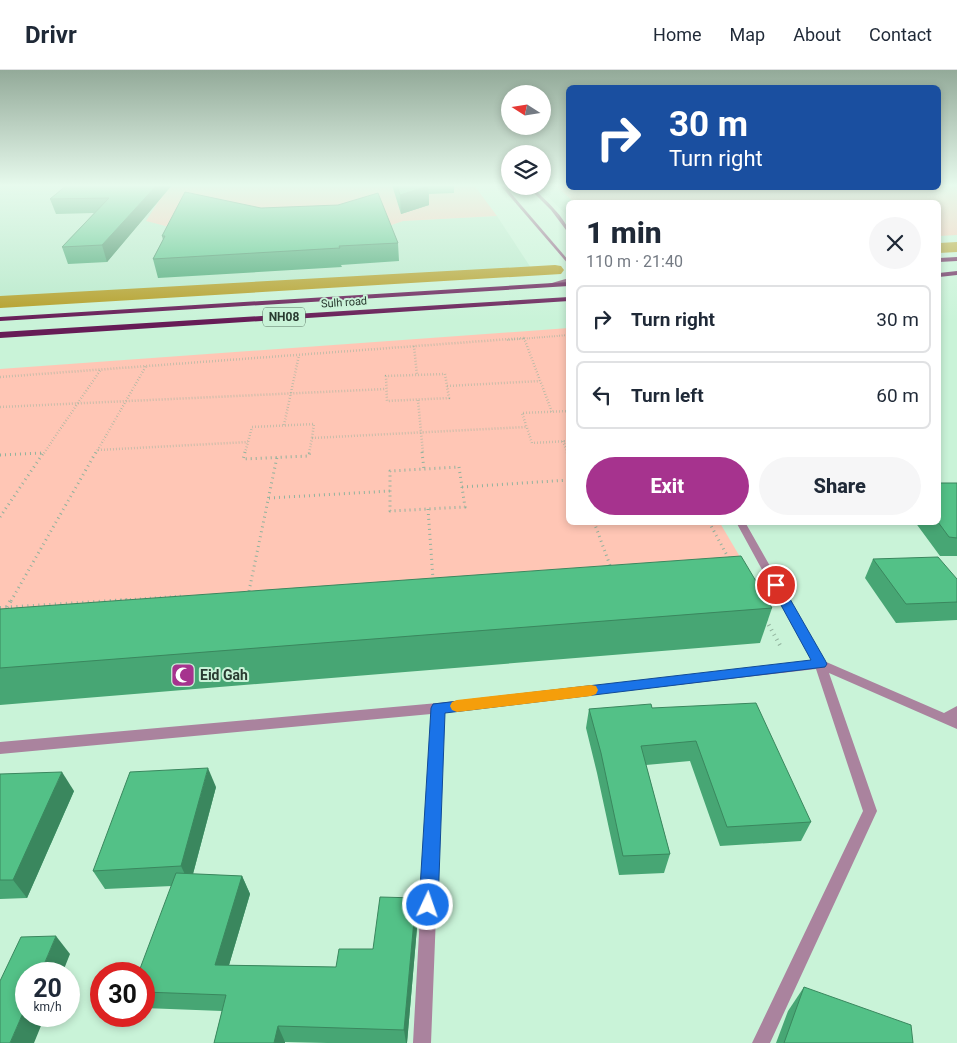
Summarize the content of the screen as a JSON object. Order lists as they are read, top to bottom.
{
  "streets": {
    "highway": ["Sulh road", "NH08"]
  },
  "places": {
    "mosque": ["Eid Gah"]
  },
  "north": "left",
  "page": {
    "header": "Drivr",
    "nav": [
      "Home",
      "Map",
      "About",
      "Contact"
    ],
    "turn": ["30 m", "Turn right"],
    "heading": ["1 min", "110 m · 21:40"],
    "list": [
      {
        "name": "Turn right",
        "value": "30 m"
      },
      {
        "name": "Turn left",
        "value": "60 m"
      }
    ],
    "buttons": ["Exit", "Share"],
    "speed": "20 km/h",
    "limit": "30"
  }
}
